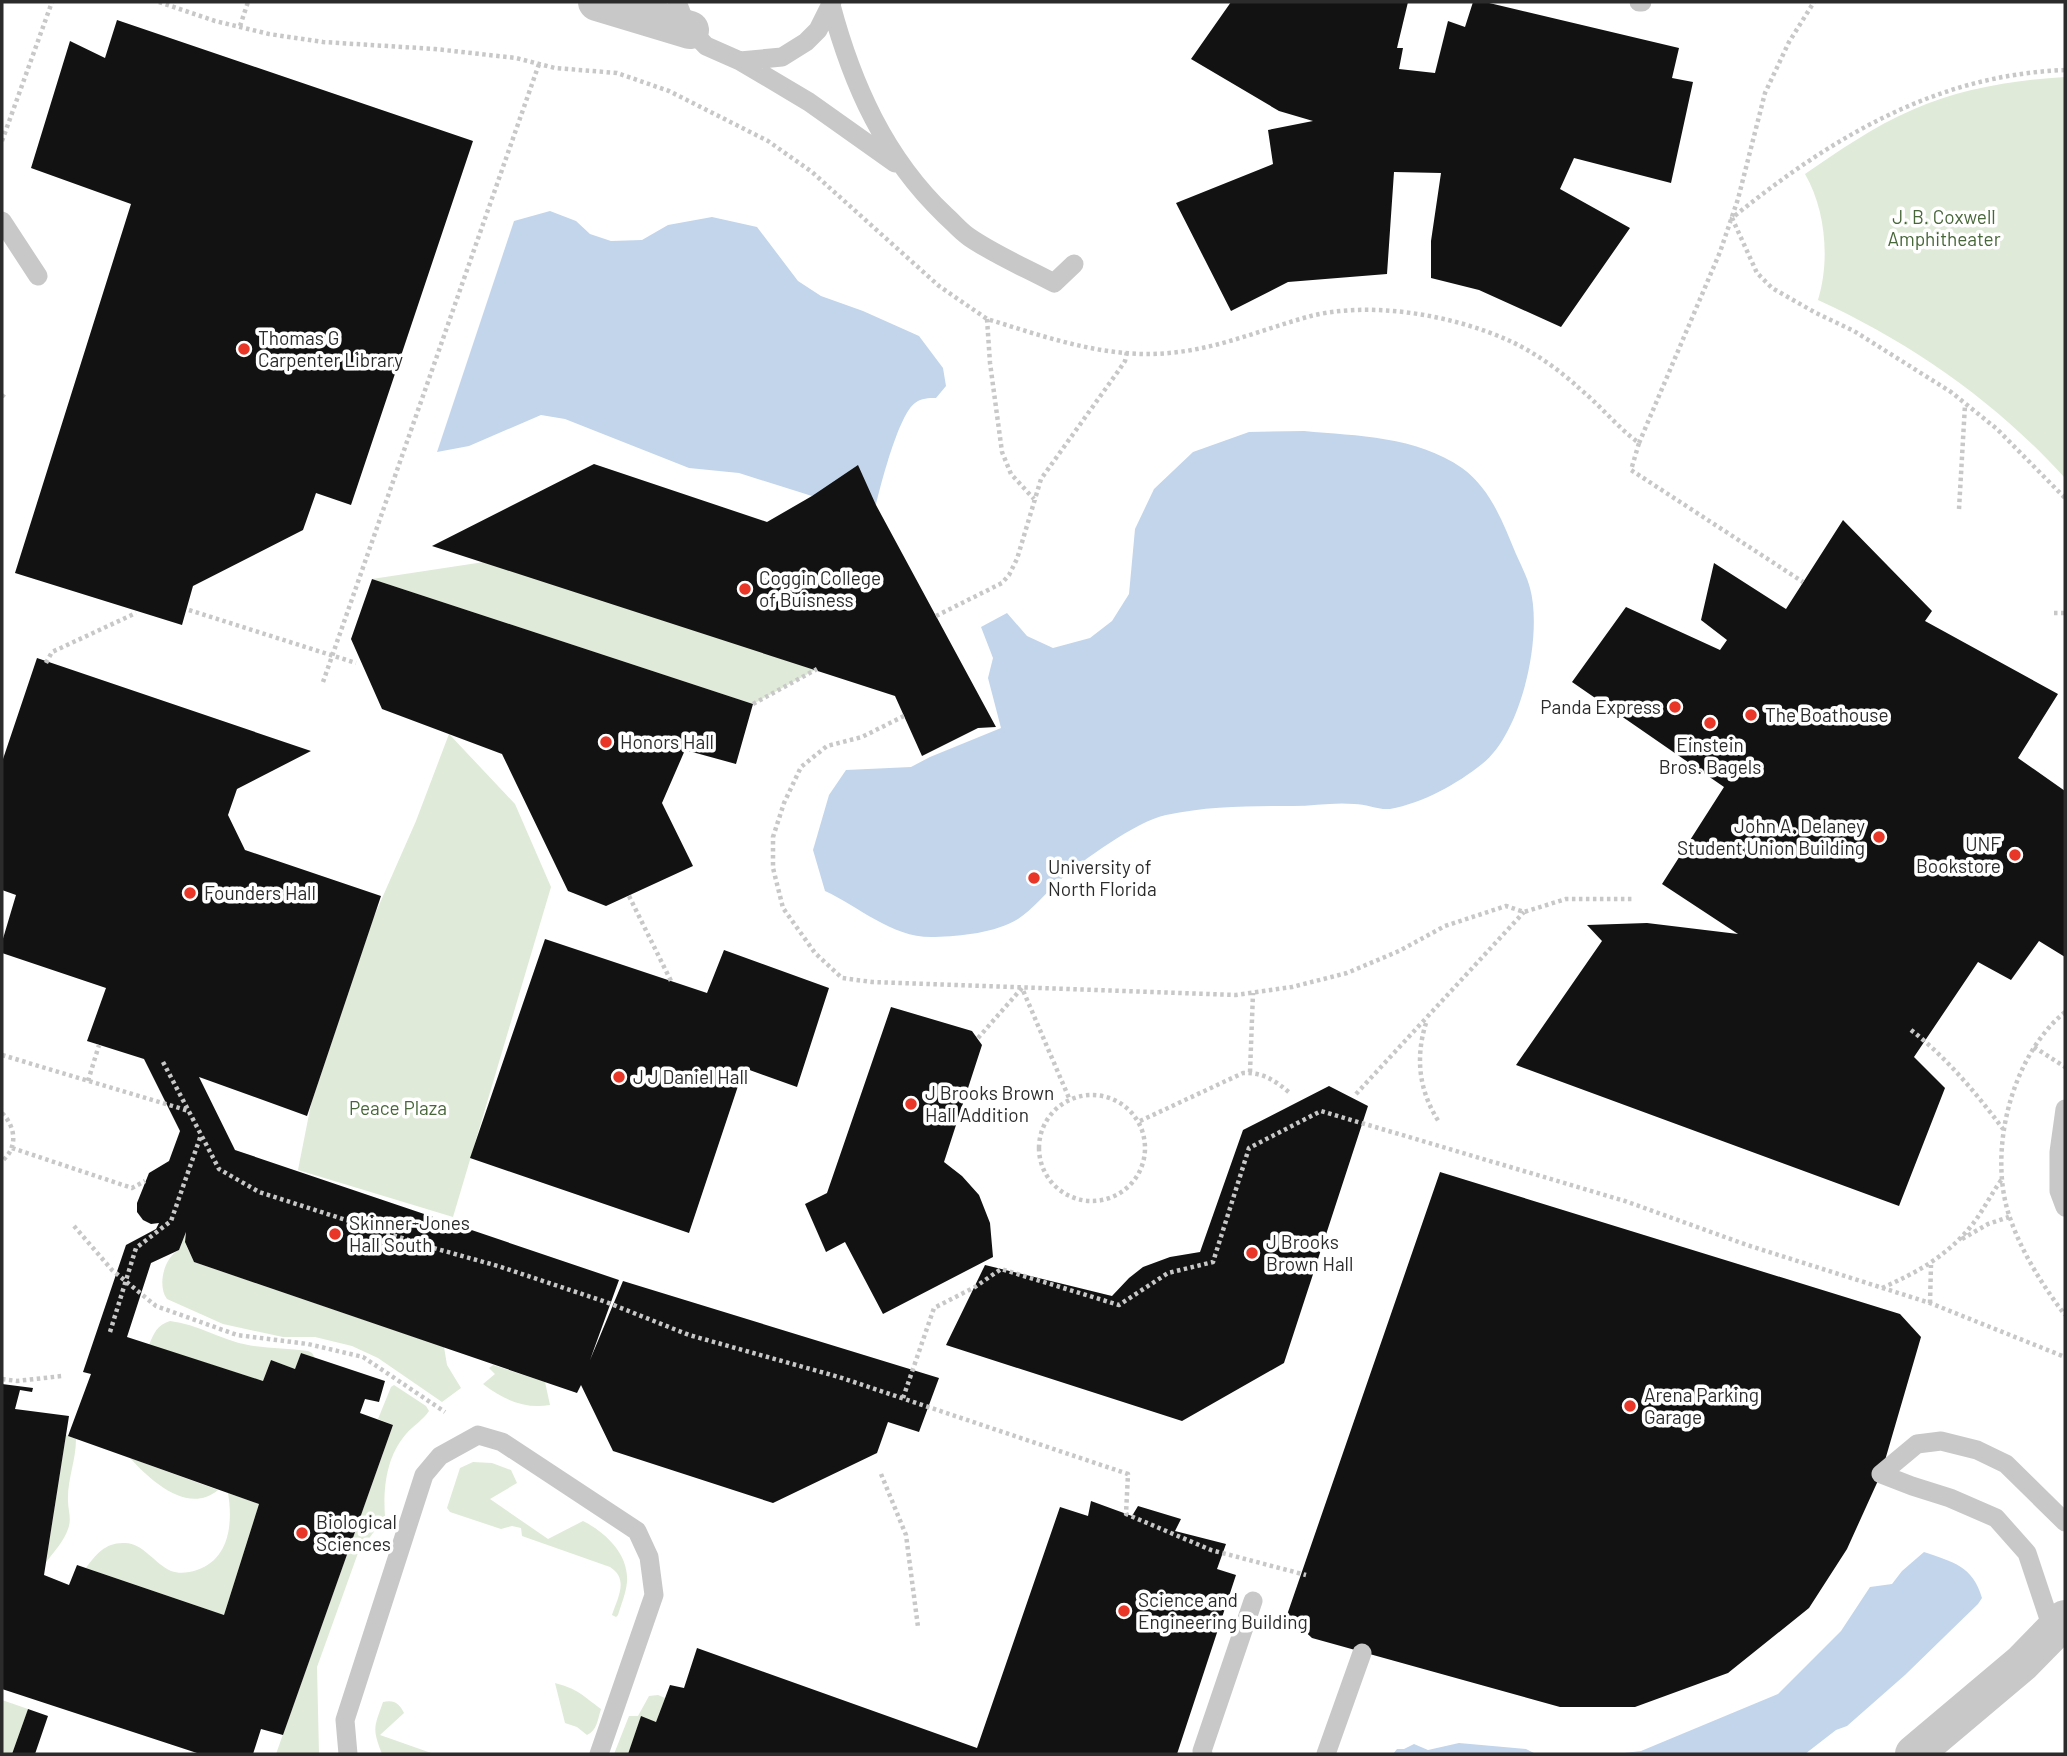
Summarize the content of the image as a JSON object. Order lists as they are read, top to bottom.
{
  "parks": ["J. B. Coxwell Amphitheater", "Peace Plaza"],
  "places": [
    "Thomas G Carpenter Library",
    "Coggin College of Buisness",
    "Panda Express",
    "The Boathouse",
    "Einstein Bros. Bagels",
    "Honors Hall",
    "John A. Delaney Student Union Building",
    "UNF Bookstore",
    "University of North Florida",
    "Founders Hall",
    "J J Daniel Hall",
    "J Brooks Brown Hall Addition",
    "Skinner-Jones Hall South",
    "J Brooks Brown Hall",
    "Arena Parking Garage",
    "Biological Sciences",
    "Science and Engineering Building"
  ]
}
